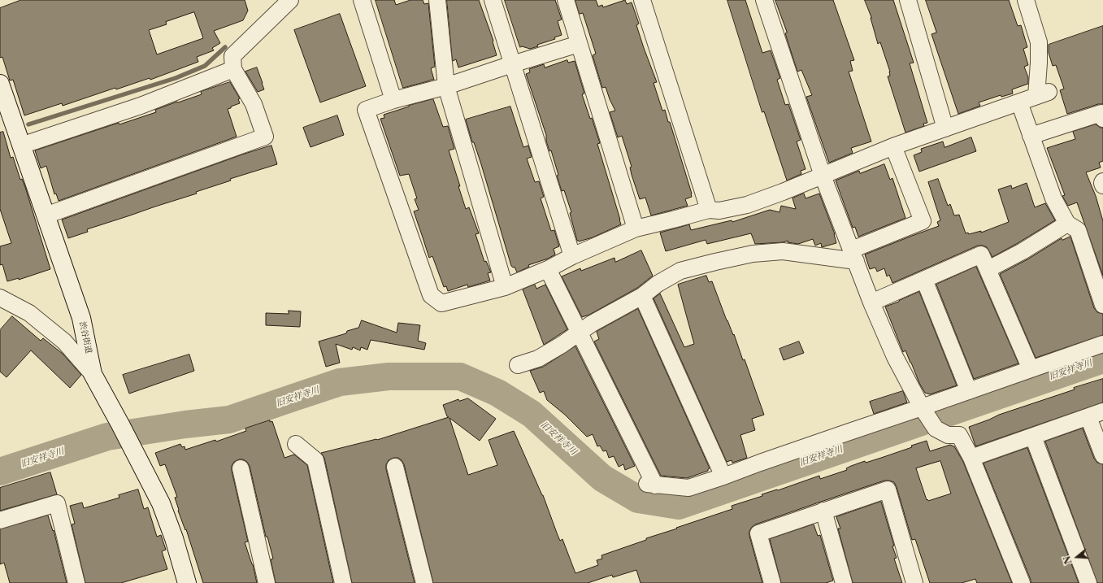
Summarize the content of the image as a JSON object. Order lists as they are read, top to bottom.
{
  "streets": {
    "main road": ["渋谷街道"]
  },
  "water": ["旧安祥寺川"],
  "north": "left"
}
